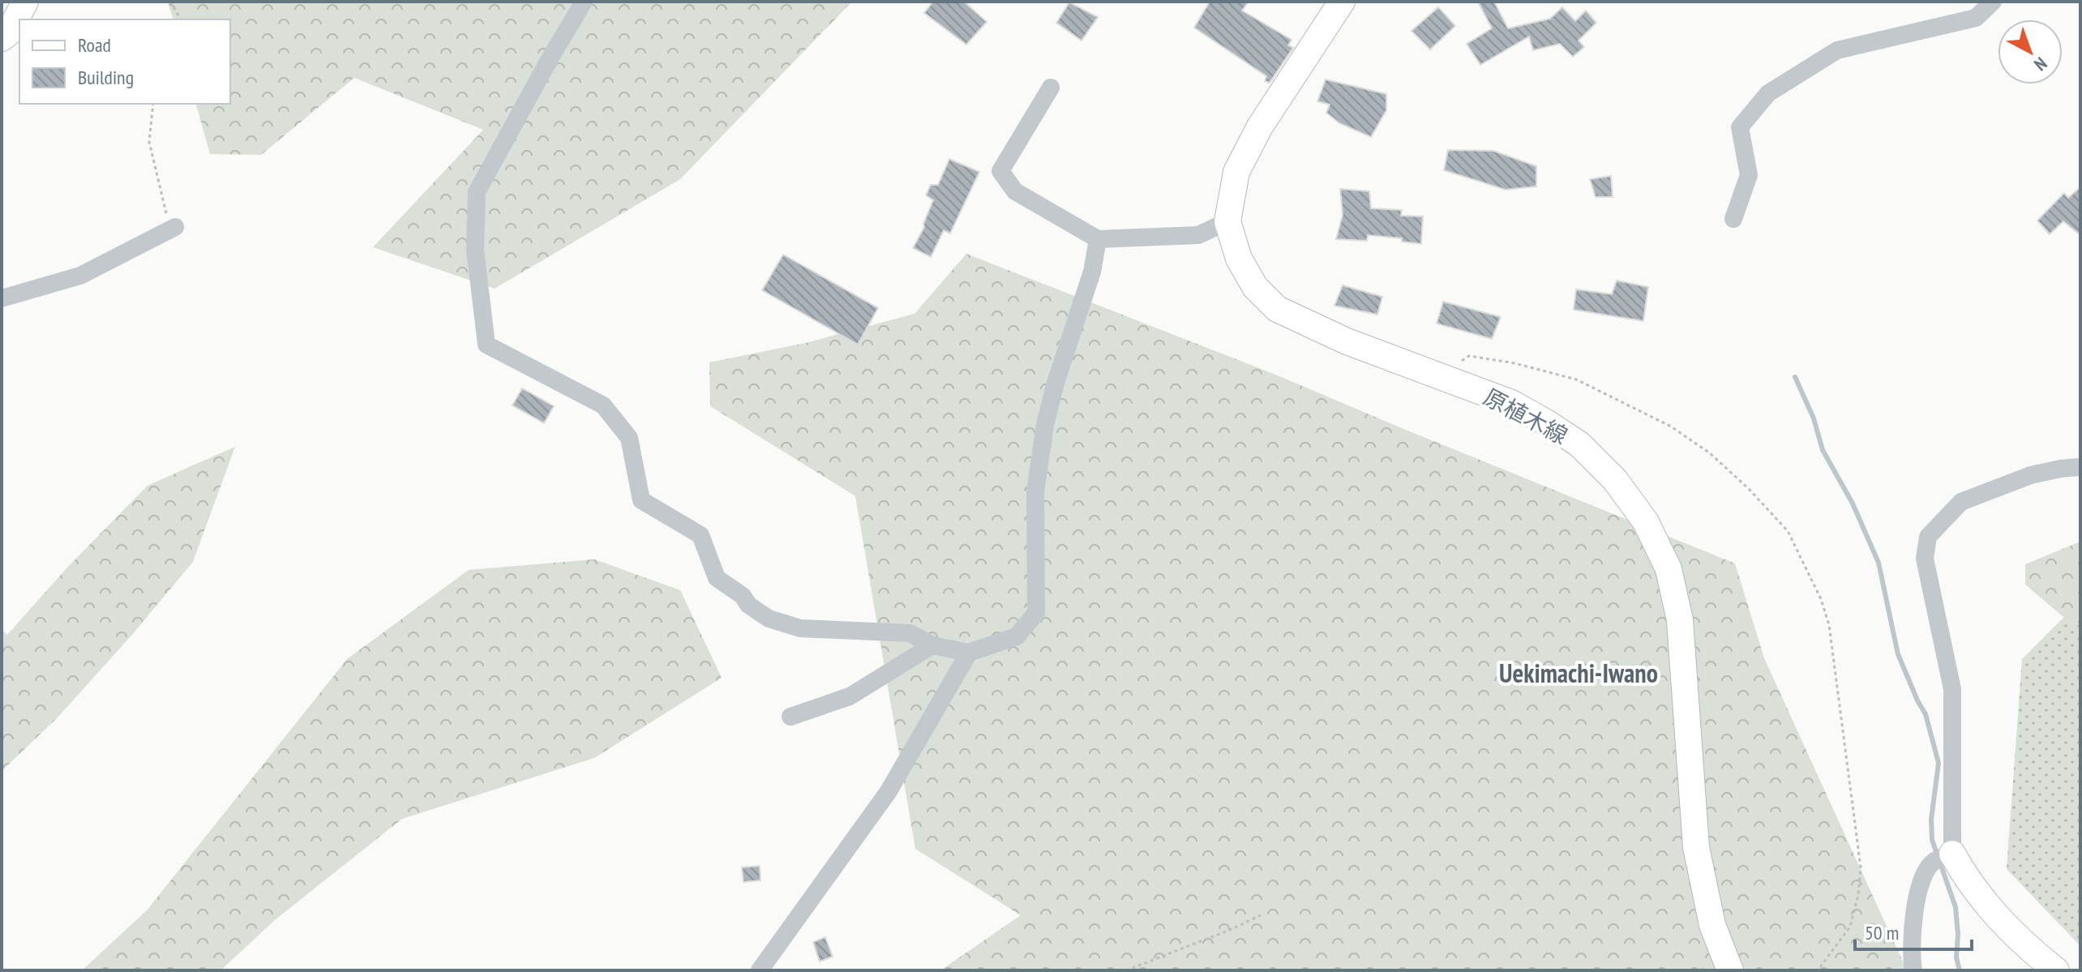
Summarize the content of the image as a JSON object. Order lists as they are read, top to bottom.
{
  "streets": {
    "main road": ["原植木線"]
  },
  "districts": ["Uekimachi-Iwano"],
  "legend": ["Road", "Building"],
  "scale_bar": "50 m",
  "north": "bottom right"
}
